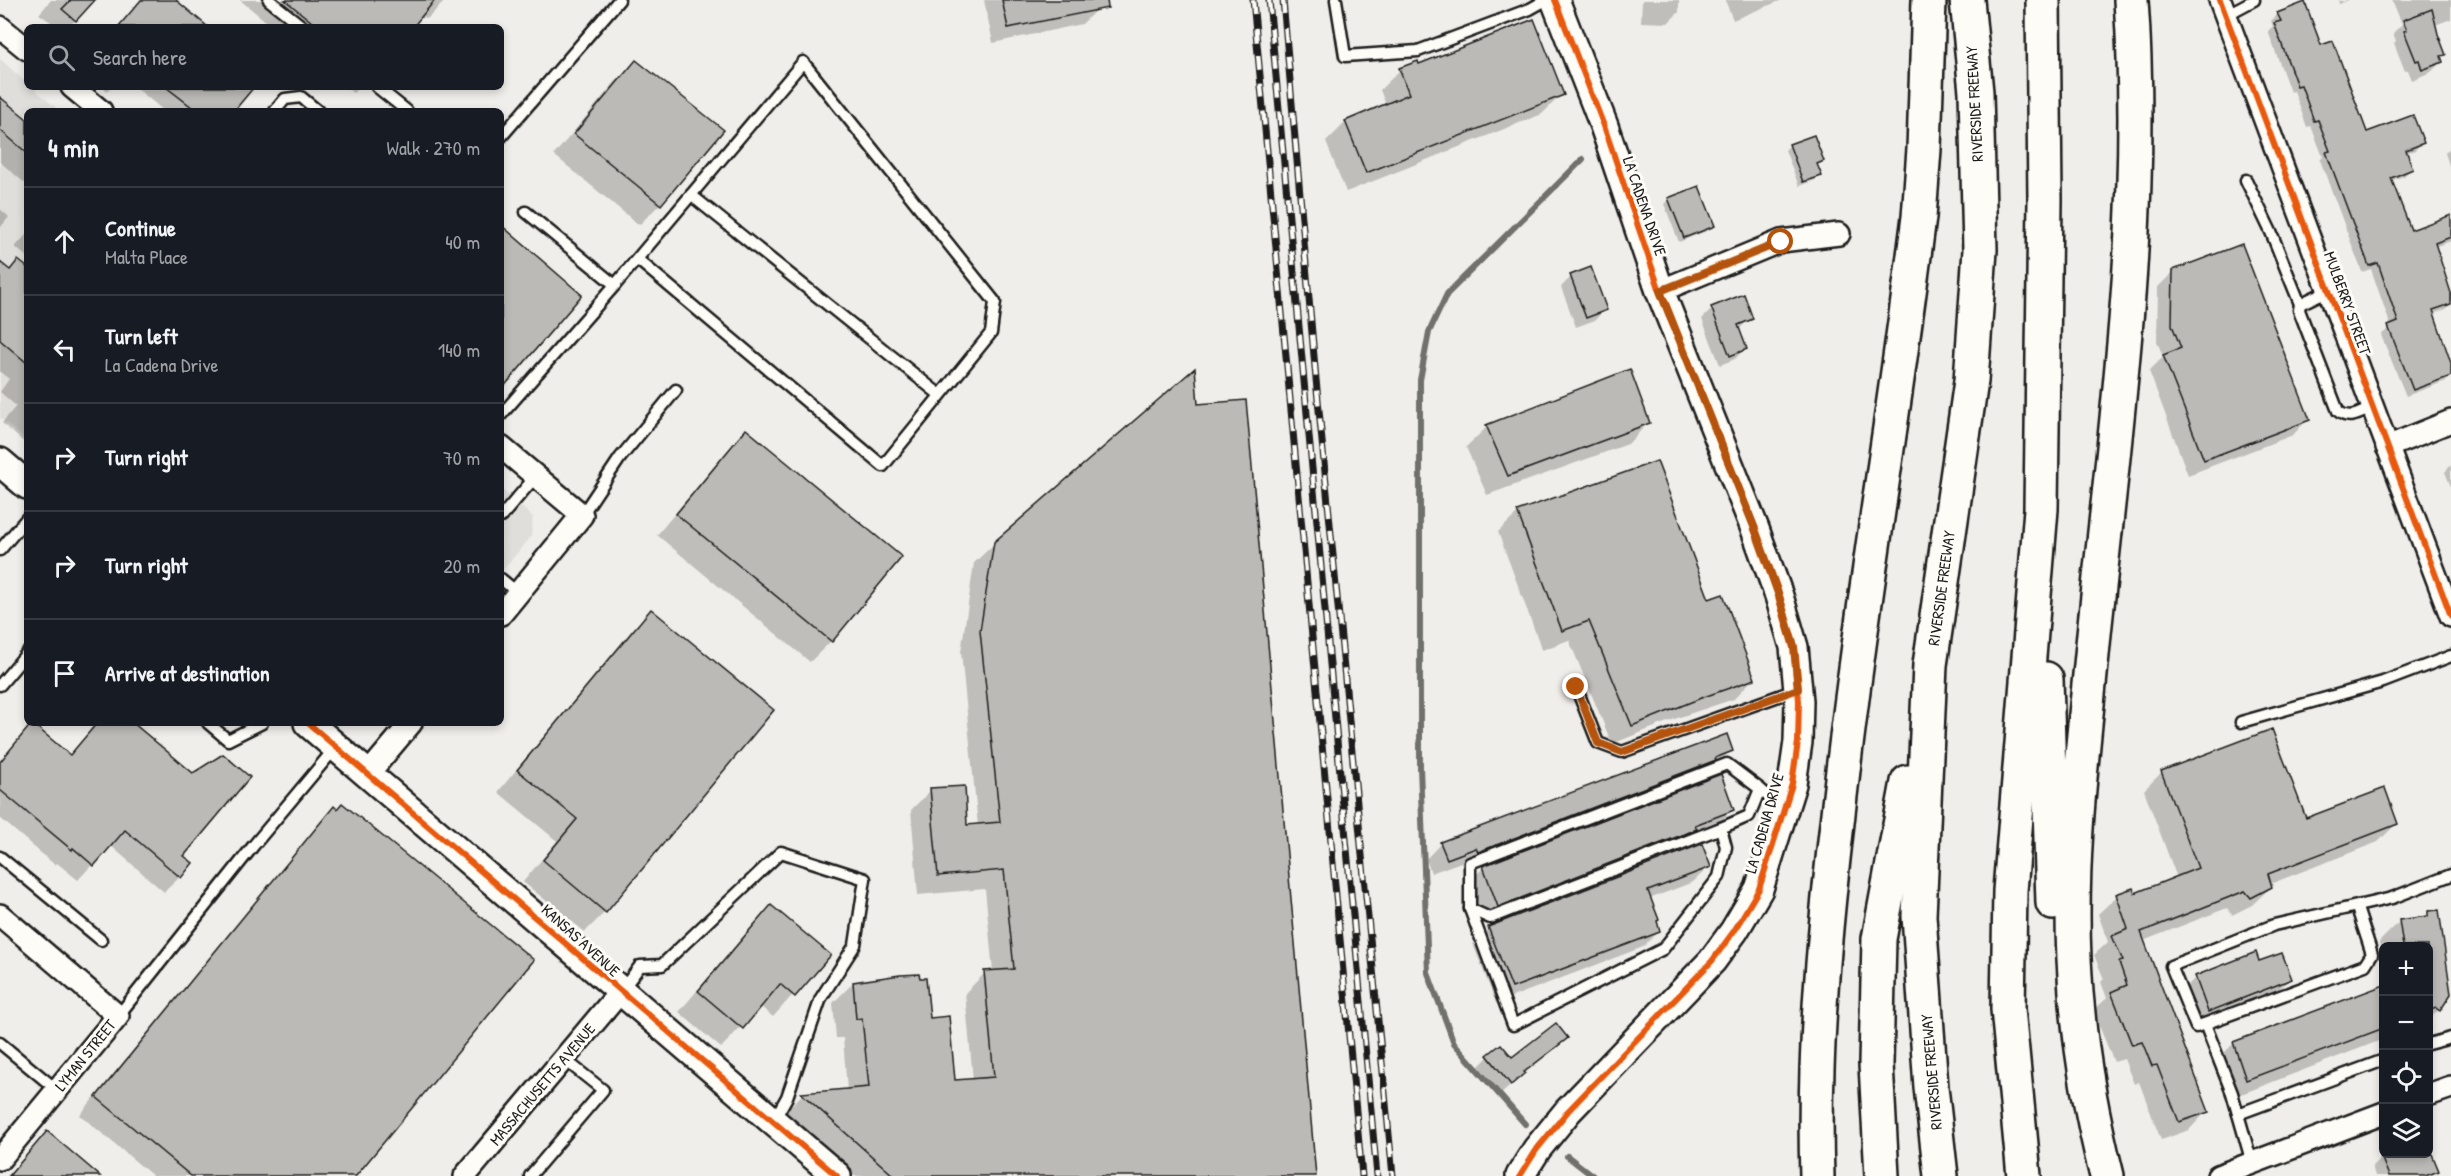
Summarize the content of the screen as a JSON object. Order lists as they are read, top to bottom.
{
  "streets": {
    "highway": ["RIVERSIDE FREEWAY"],
    "street": [
      "LA CADENA DRIVE",
      "MULBERRY STREET",
      "KANSAS AVENUE",
      "LYMAN STREET",
      "MASSACHUSETTS AVENUE"
    ]
  },
  "crossings": [
    ["KANSAS AVENUE", "MASSACHUSETTS AVENUE"]
  ],
  "page": {
    "search": "Search here",
    "heading": ["4 min", "Walk · 270 m"],
    "list": [
      ["Continue", "Malta Place", "40 m"],
      ["Turn left", "La Cadena Drive", "140 m"],
      ["Turn right", "70 m"],
      ["Turn right", "20 m"],
      "Arrive at destination"
    ],
    "map_buttons": ["+", "−"]
  }
}
